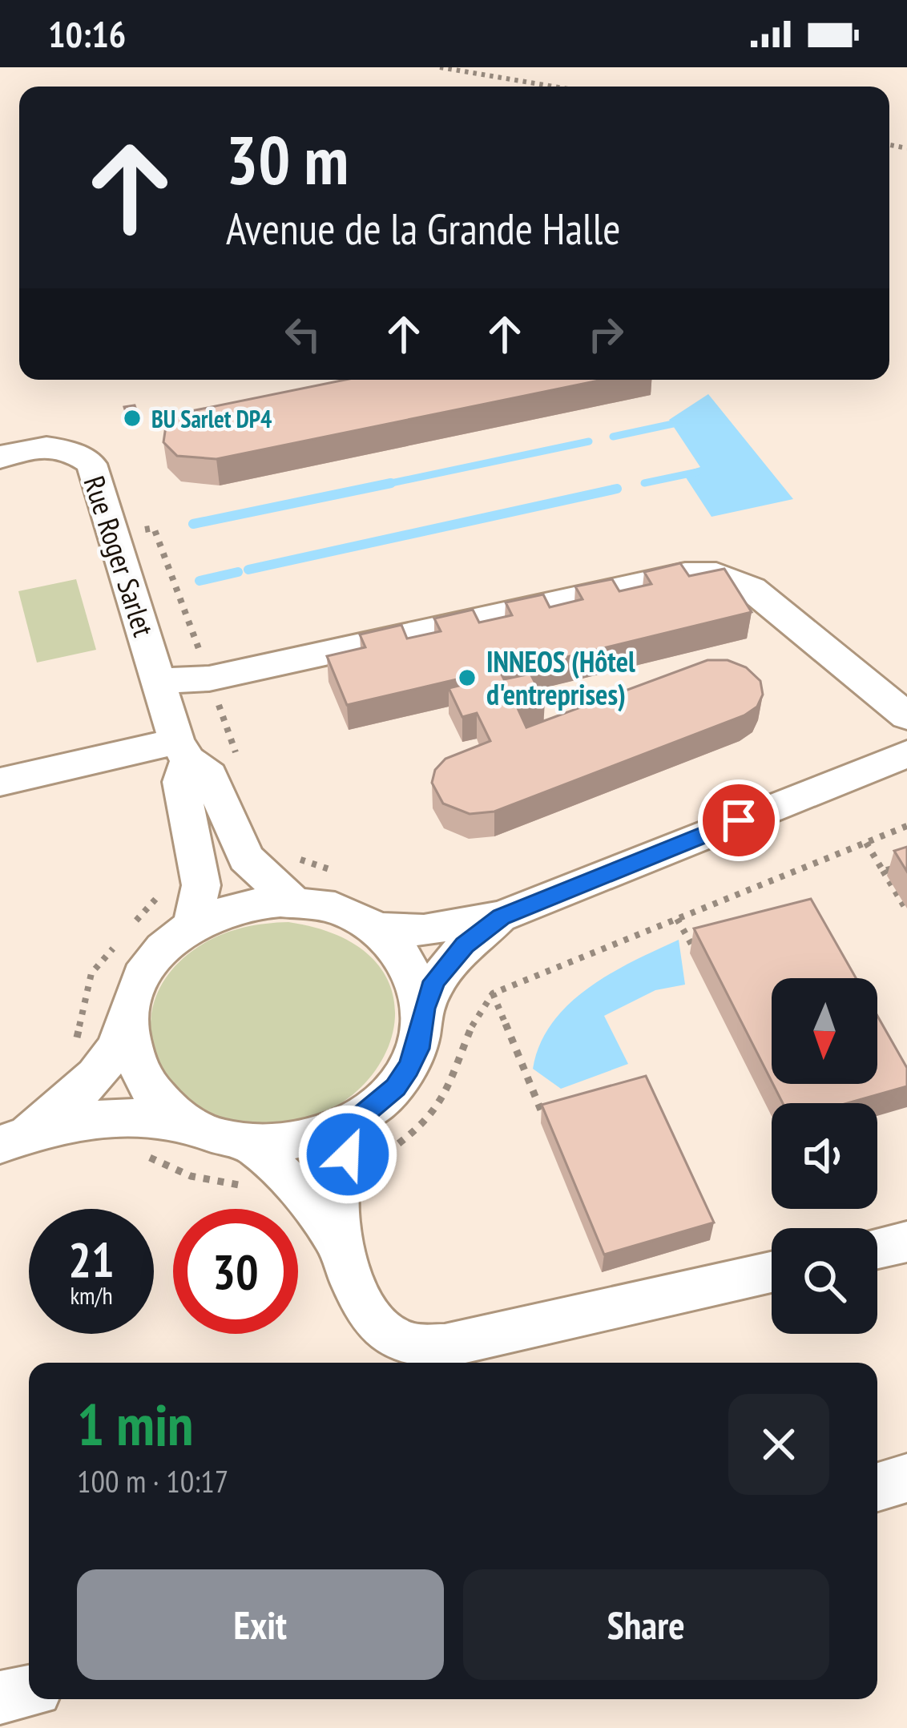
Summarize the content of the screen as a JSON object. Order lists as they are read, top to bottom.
{
  "streets": {
    "street": ["Rue Roger Sarlet"]
  },
  "places": ["BU Sarlet DP4", "INNEOS (Hôtel d'entreprises)"],
  "north": "bottom",
  "page": {
    "status": "10:16",
    "turn": ["30 m", "Avenue de la Grande Halle"],
    "speed": "21 km/h",
    "limit": "30",
    "heading": ["1 min", "100 m · 10:17"],
    "buttons": ["Exit", "Share"]
  }
}
